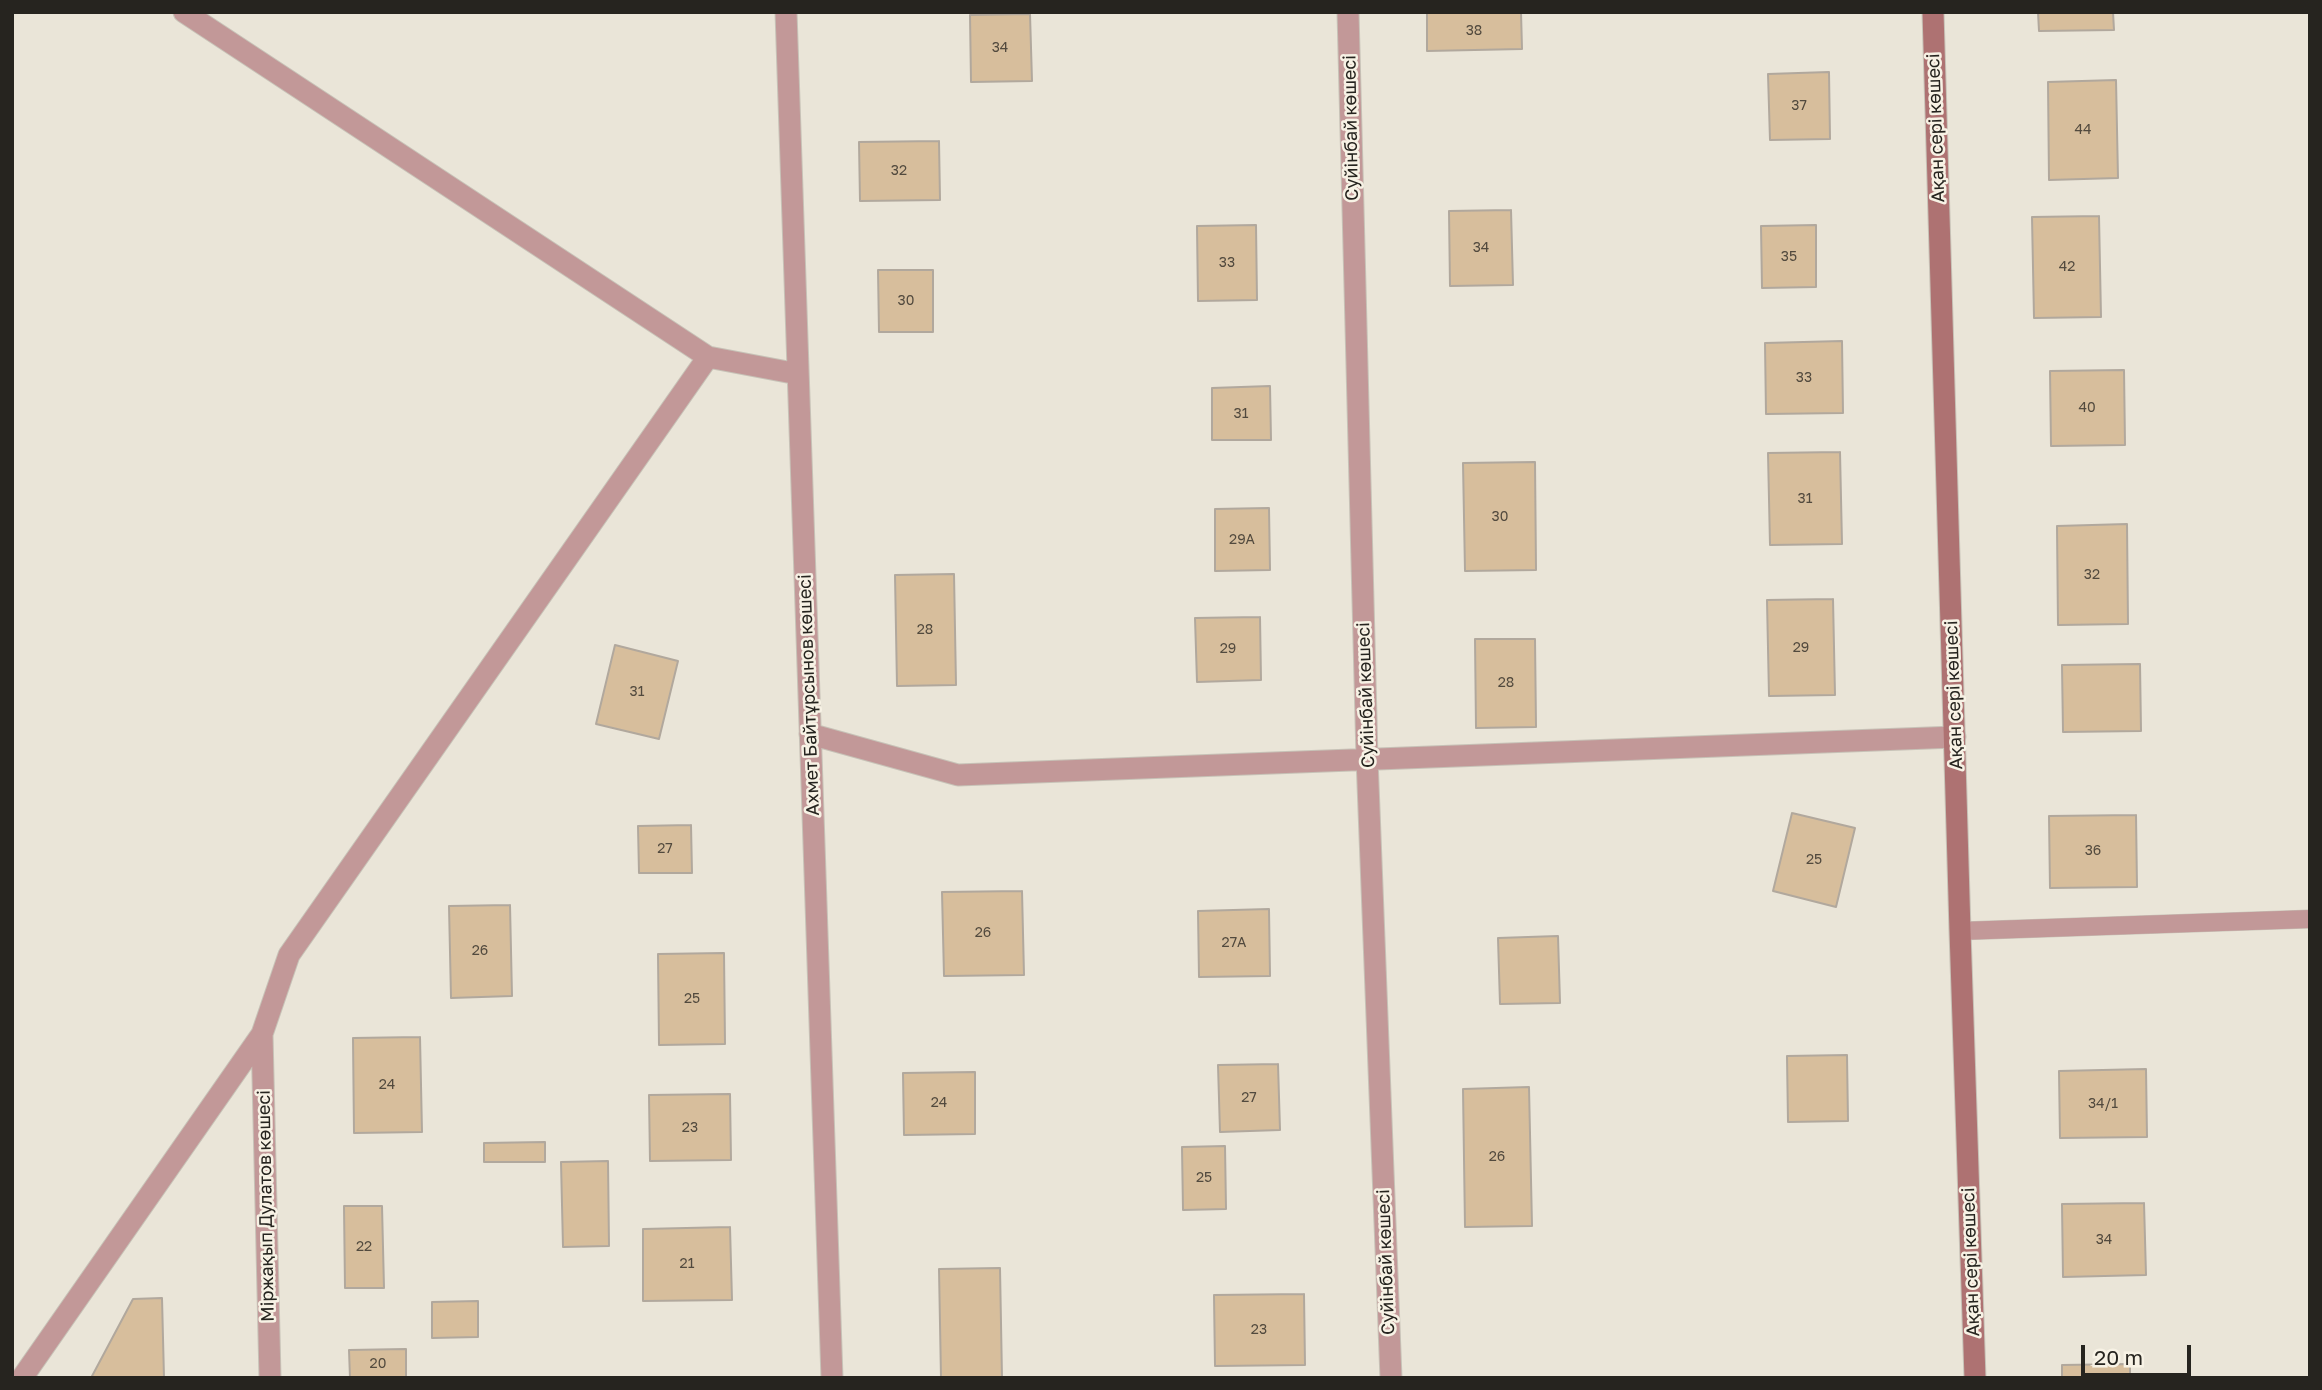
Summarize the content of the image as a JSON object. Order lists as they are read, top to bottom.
{
  "streets": {
    "street": [
      "Суйінбай көшесі",
      "Ақан сері көшесі",
      "Ахмет Байтұрсынов көшесі",
      "Міржақып Дулатов көшесі"
    ]
  },
  "house_numbers": [
    "38",
    "34",
    "37",
    "44",
    "32",
    "34",
    "35",
    "33",
    "42",
    "30",
    "33",
    "40",
    "31",
    "31",
    "30",
    "29А",
    "32",
    "28",
    "29",
    "29",
    "28",
    "31",
    "27",
    "36",
    "25",
    "26",
    "27А",
    "26",
    "25",
    "24",
    "27",
    "24",
    "34/1",
    "23",
    "26",
    "25",
    "34",
    "22",
    "21",
    "23",
    "20"
  ],
  "scale_bar": "20 m"
}
